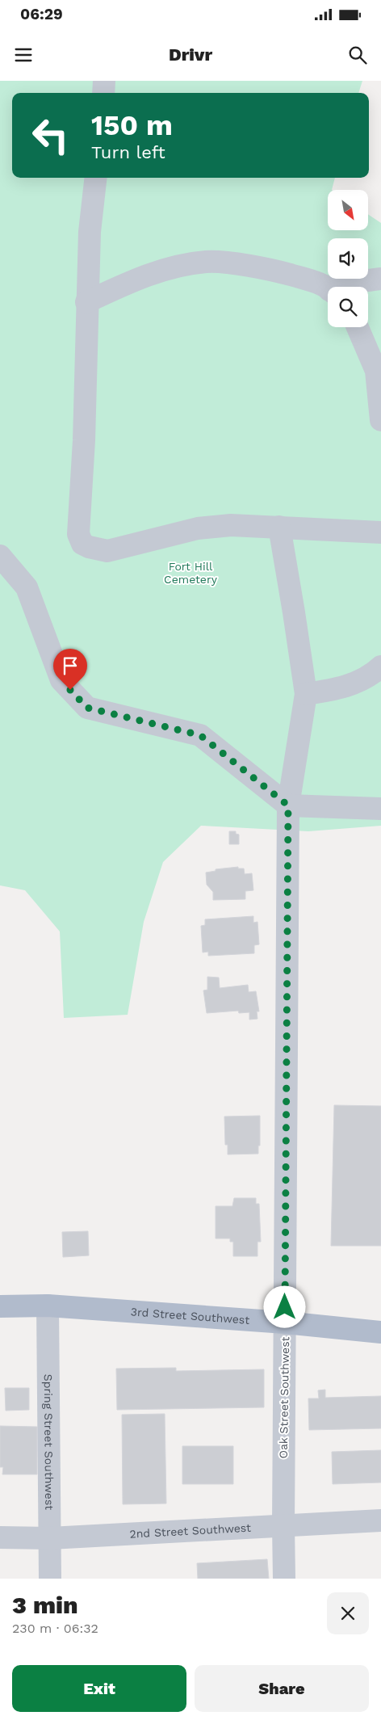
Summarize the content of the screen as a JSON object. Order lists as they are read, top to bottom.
{
  "streets": {
    "main road": ["3rd Street Southwest"],
    "street": ["Oak Street Southwest", "Spring Street Southwest", "2nd Street Southwest"]
  },
  "crossings": [
    ["3rd Street Southwest", "Oak Street Southwest"],
    ["3rd Street Southwest", "Spring Street Southwest"],
    ["Oak Street Southwest", "2nd Street Southwest"],
    ["Spring Street Southwest", "2nd Street Southwest"]
  ],
  "parks": ["Fort Hill Cemetery"],
  "north": "bottom right",
  "page": {
    "status": "06:29",
    "header": "Drivr",
    "turn": ["150 m", "Turn left"],
    "heading": ["3 min", "230 m · 06:32"],
    "buttons": ["Exit", "Share"]
  }
}
